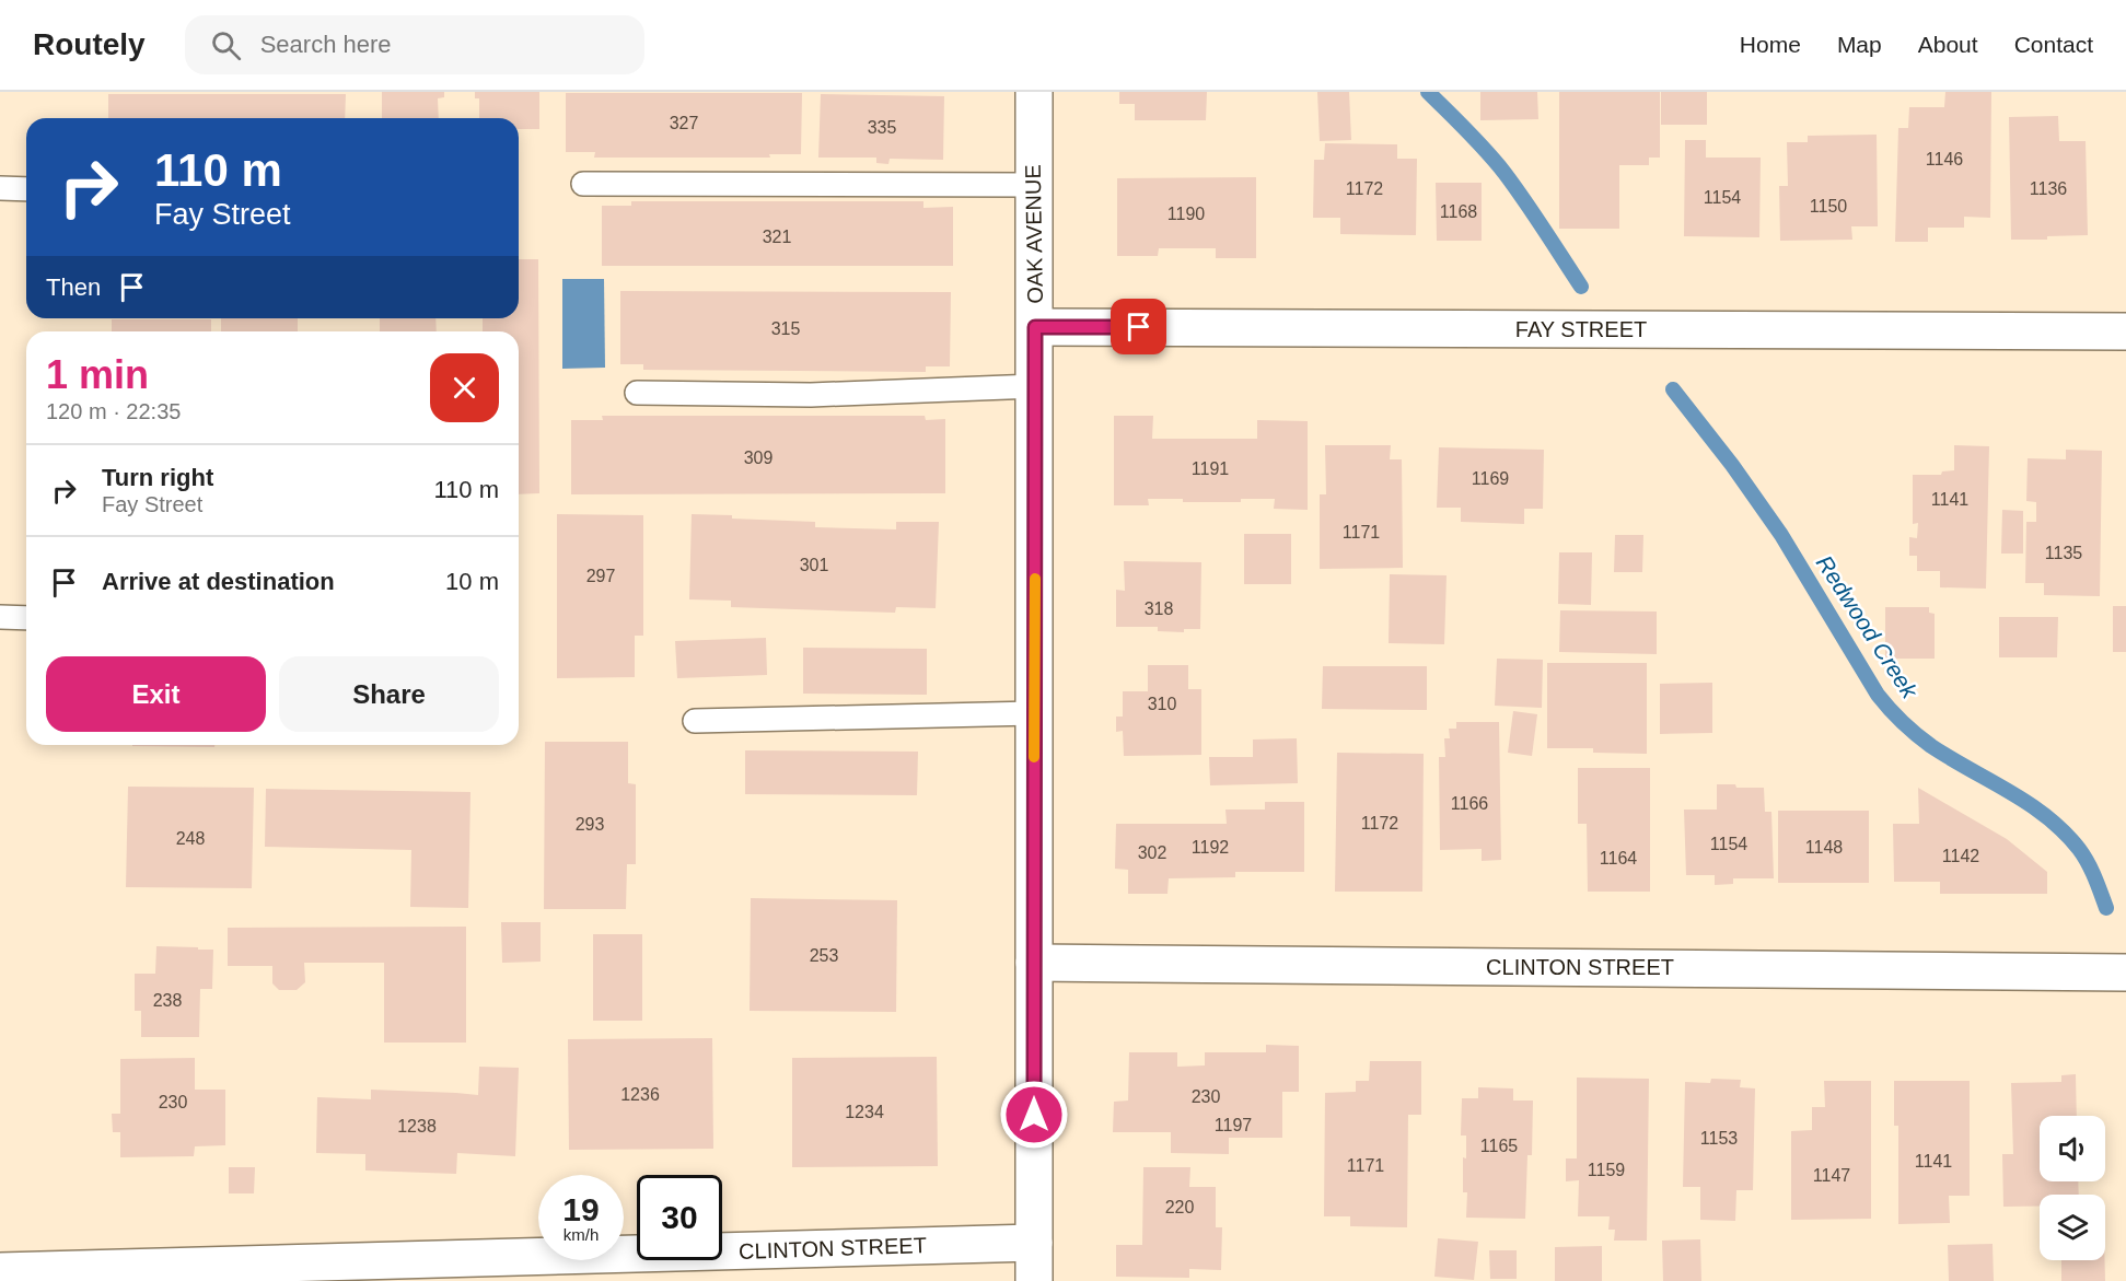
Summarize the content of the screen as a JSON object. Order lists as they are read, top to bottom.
{
  "streets": {
    "street": ["OAK AVENUE", "FAY STREET", "CLINTON STREET"]
  },
  "crossings": [
    ["OAK AVENUE", "FAY STREET"],
    ["OAK AVENUE", "CLINTON STREET"]
  ],
  "water": ["Redwood Creek"],
  "house_numbers": [
    "327",
    "335",
    "1146",
    "1172",
    "1136",
    "1154",
    "1150",
    "1168",
    "1190",
    "321",
    "315",
    "309",
    "1191",
    "1169",
    "1141",
    "1171",
    "1135",
    "301",
    "297",
    "318",
    "310",
    "1166",
    "1172",
    "293",
    "248",
    "1154",
    "1192",
    "1148",
    "302",
    "1142",
    "1164",
    "253",
    "238",
    "1236",
    "230",
    "230",
    "1234",
    "1197",
    "1238",
    "1153",
    "1165",
    "1141",
    "1171",
    "1159",
    "1147",
    "220"
  ],
  "page": {
    "header": "Routely",
    "search": "Search here",
    "nav": [
      "Home",
      "Map",
      "About",
      "Contact"
    ],
    "turn": ["110 m", "Fay Street"],
    "then": "Then",
    "heading": ["1 min", "120 m · 22:35"],
    "list": [
      {
        "name": "Turn right",
        "note": "Fay Street",
        "value": "110 m"
      },
      {
        "name": "Arrive at destination",
        "value": "10 m"
      }
    ],
    "buttons": ["Exit", "Share"],
    "speed": "19 km/h",
    "limit": "30"
  }
}
